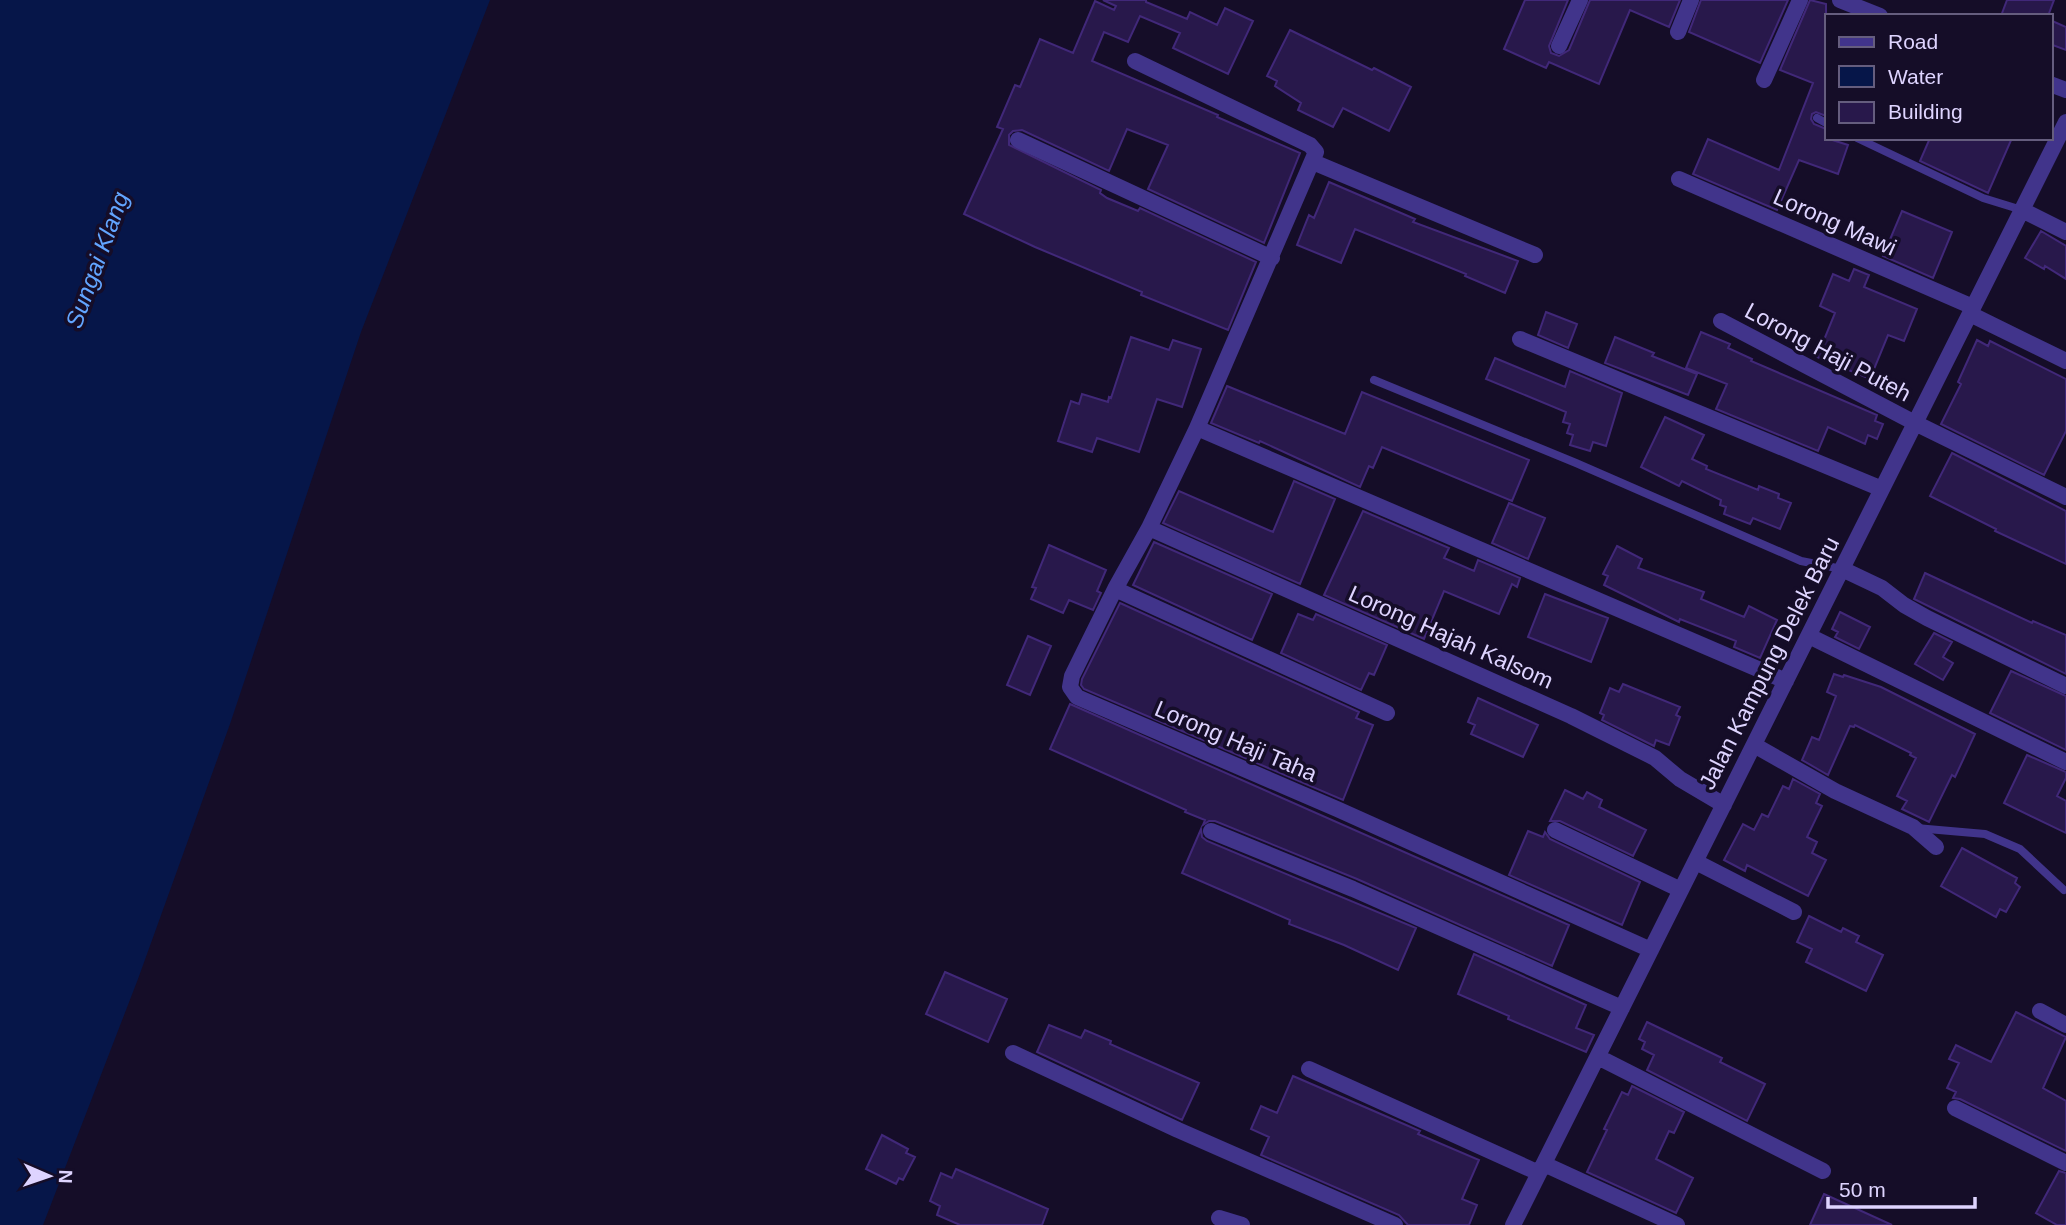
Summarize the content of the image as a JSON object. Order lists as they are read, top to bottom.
{
  "streets": {
    "street": [
      "Lorong Mawi",
      "Lorong Haji Puteh",
      "Lorong Hajah Kalsom",
      "Jalan Kampung Delek Baru",
      "Lorong Haji Taha"
    ]
  },
  "crossings": [
    ["Lorong Mawi", "Jalan Kampung Delek Baru"],
    ["Lorong Haji Puteh", "Jalan Kampung Delek Baru"],
    ["Lorong Hajah Kalsom", "Jalan Kampung Delek Baru"],
    ["Lorong Hajah Kalsom", "Lorong Haji Taha"],
    ["Jalan Kampung Delek Baru", "Lorong Haji Taha"]
  ],
  "water": ["Sungai Klang"],
  "legend": ["Road", "Water", "Building"],
  "scale_bar": "50 m",
  "north": "right"
}
